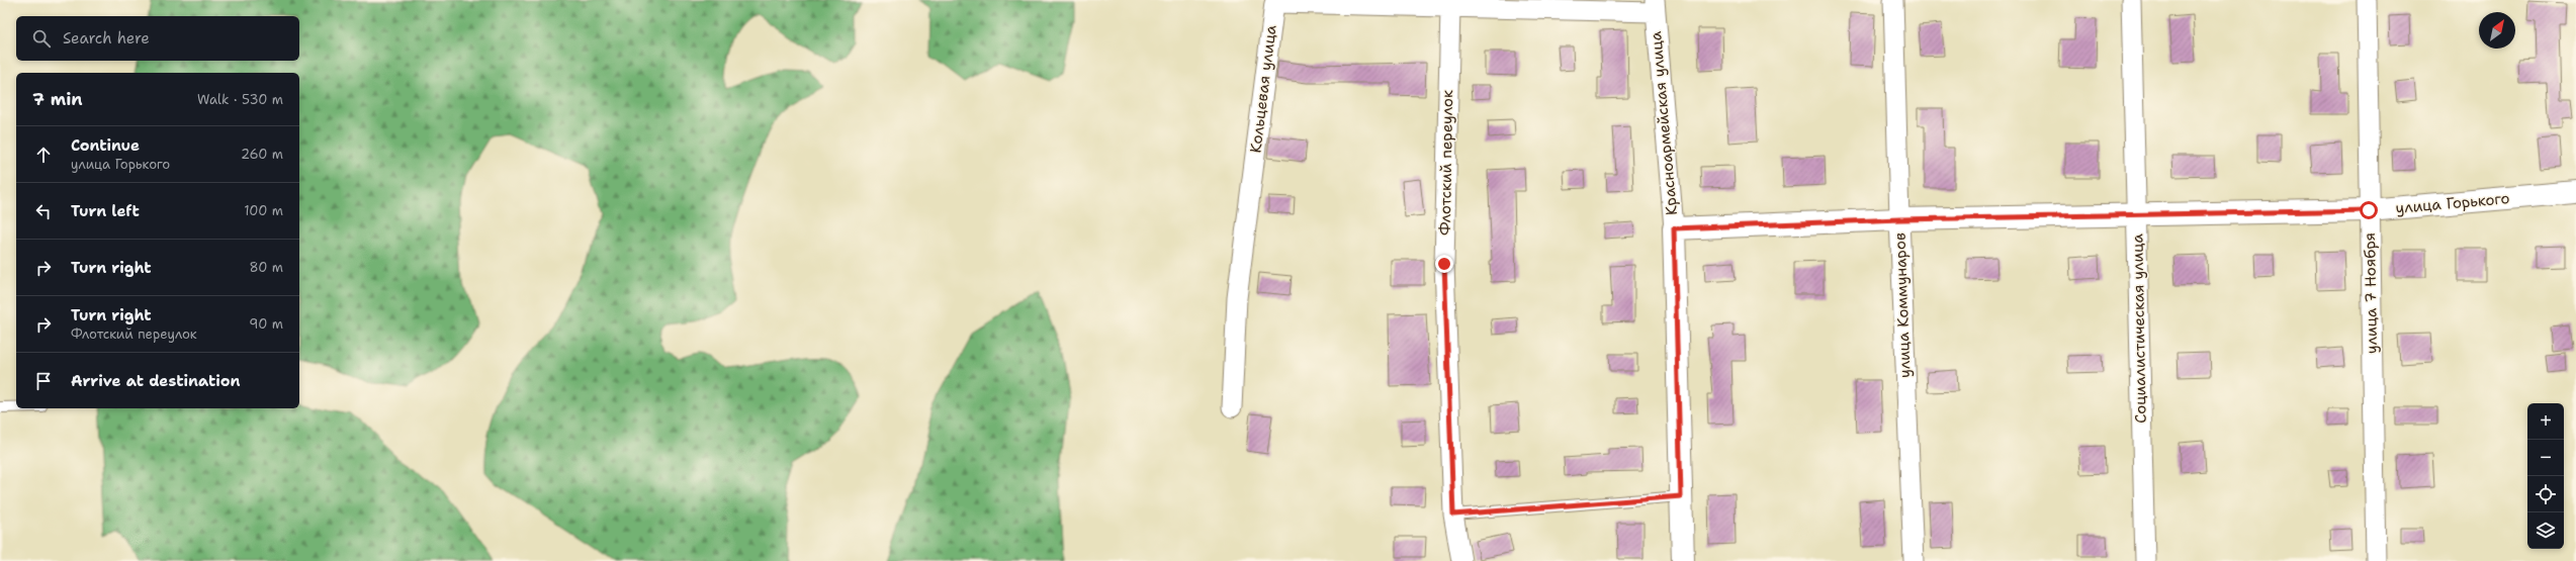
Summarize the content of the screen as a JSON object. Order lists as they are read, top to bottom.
{
  "streets": {
    "street": [
      "Кольцевая улица",
      "Красноармейская улица",
      "Флотский переулок",
      "улица Горького",
      "улица 7 Ноября",
      "улица Коммунаров",
      "Социалистическая улица"
    ]
  },
  "crossings": [
    ["Кольцевая улица", "Красноармейская улица"],
    ["Кольцевая улица", "Флотский переулок"],
    ["Красноармейская улица", "улица Горького"],
    ["улица Горького", "улица 7 Ноября"],
    ["улица Горького", "улица Коммунаров"],
    ["улица Горького", "Социалистическая улица"]
  ],
  "north": "top right",
  "page": {
    "search": "Search here",
    "heading": ["7 min", "Walk · 530 m"],
    "list": [
      ["Continue", "улица Горького", "260 m"],
      ["Turn left", "100 m"],
      ["Turn right", "80 m"],
      ["Turn right", "Флотский переулок", "90 m"],
      "Arrive at destination"
    ],
    "map_buttons": ["+", "−"]
  }
}
